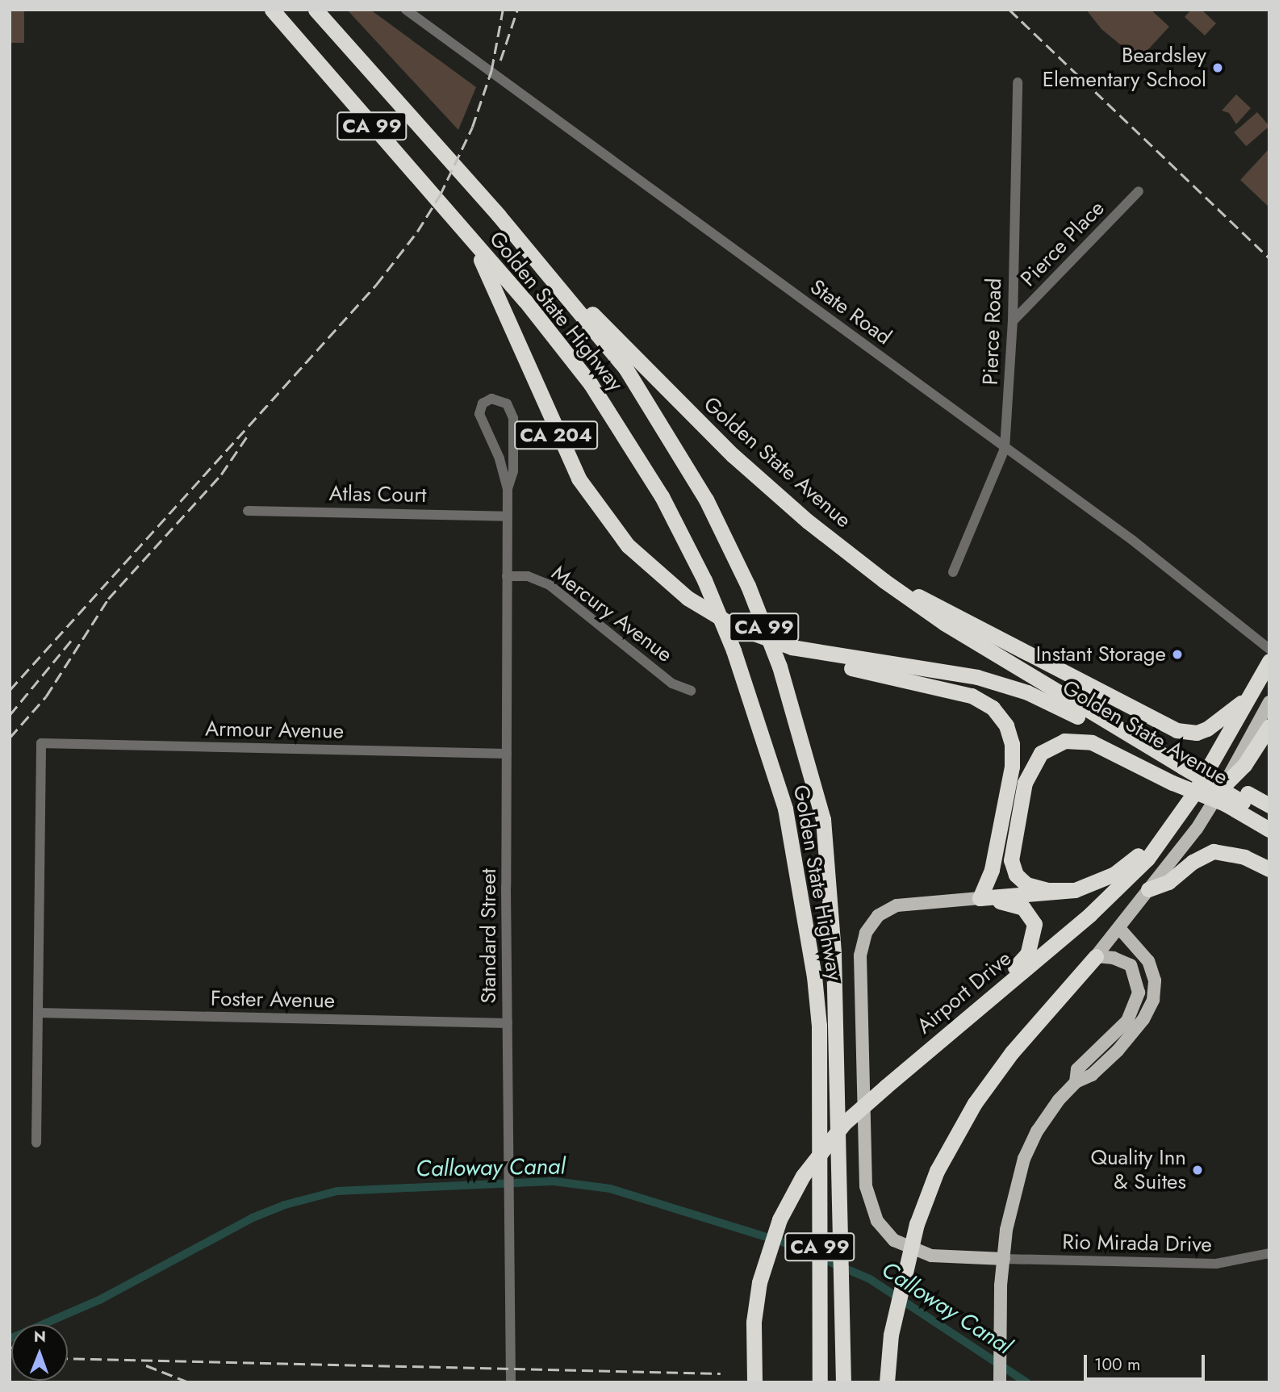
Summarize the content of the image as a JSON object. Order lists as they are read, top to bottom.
{
  "streets": {
    "highway": [
      "CA 99",
      "Golden State Highway",
      "CA 204",
      "Golden State Avenue",
      "Airport Drive"
    ],
    "street": [
      "Pierce Place",
      "State Road",
      "Pierce Road",
      "Atlas Court",
      "Mercury Avenue",
      "Armour Avenue",
      "Standard Street",
      "Foster Avenue",
      "Rio Mirada Drive"
    ]
  },
  "crossings": [
    ["Pierce Place", "Pierce Road"],
    ["Golden State Highway", "CA 204"],
    ["Golden State Highway", "Golden State Avenue"],
    ["State Road", "Pierce Road"],
    ["CA 204", "Golden State Avenue"],
    ["Atlas Court", "Standard Street"],
    ["Mercury Avenue", "Standard Street"],
    ["Armour Avenue", "Standard Street"],
    ["Armour Avenue", "Foster Avenue"],
    ["Standard Street", "Foster Avenue"]
  ],
  "water": ["Calloway Canal"],
  "places": ["Beardsley Elementary School", "Instant Storage", "Quality Inn & Suites"],
  "scale_bar": "100 m",
  "north": "top"
}
